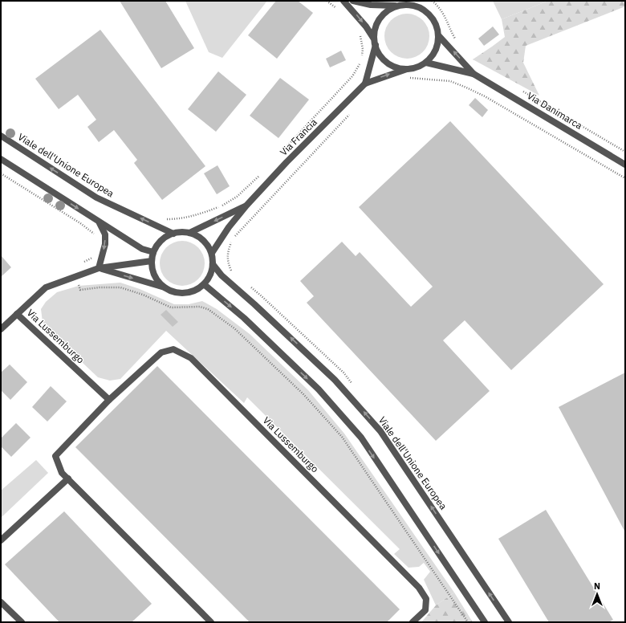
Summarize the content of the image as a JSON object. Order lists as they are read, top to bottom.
{
  "streets": {
    "street": [
      "Via Danimarca",
      "Via Francia",
      "Viale dell'Unione Europea",
      "Via Lussemburgo"
    ]
  },
  "crossings": [
    ["Via Danimarca", "Via Francia"],
    ["Via Francia", "Viale dell'Unione Europea"]
  ],
  "north": "top"
}
